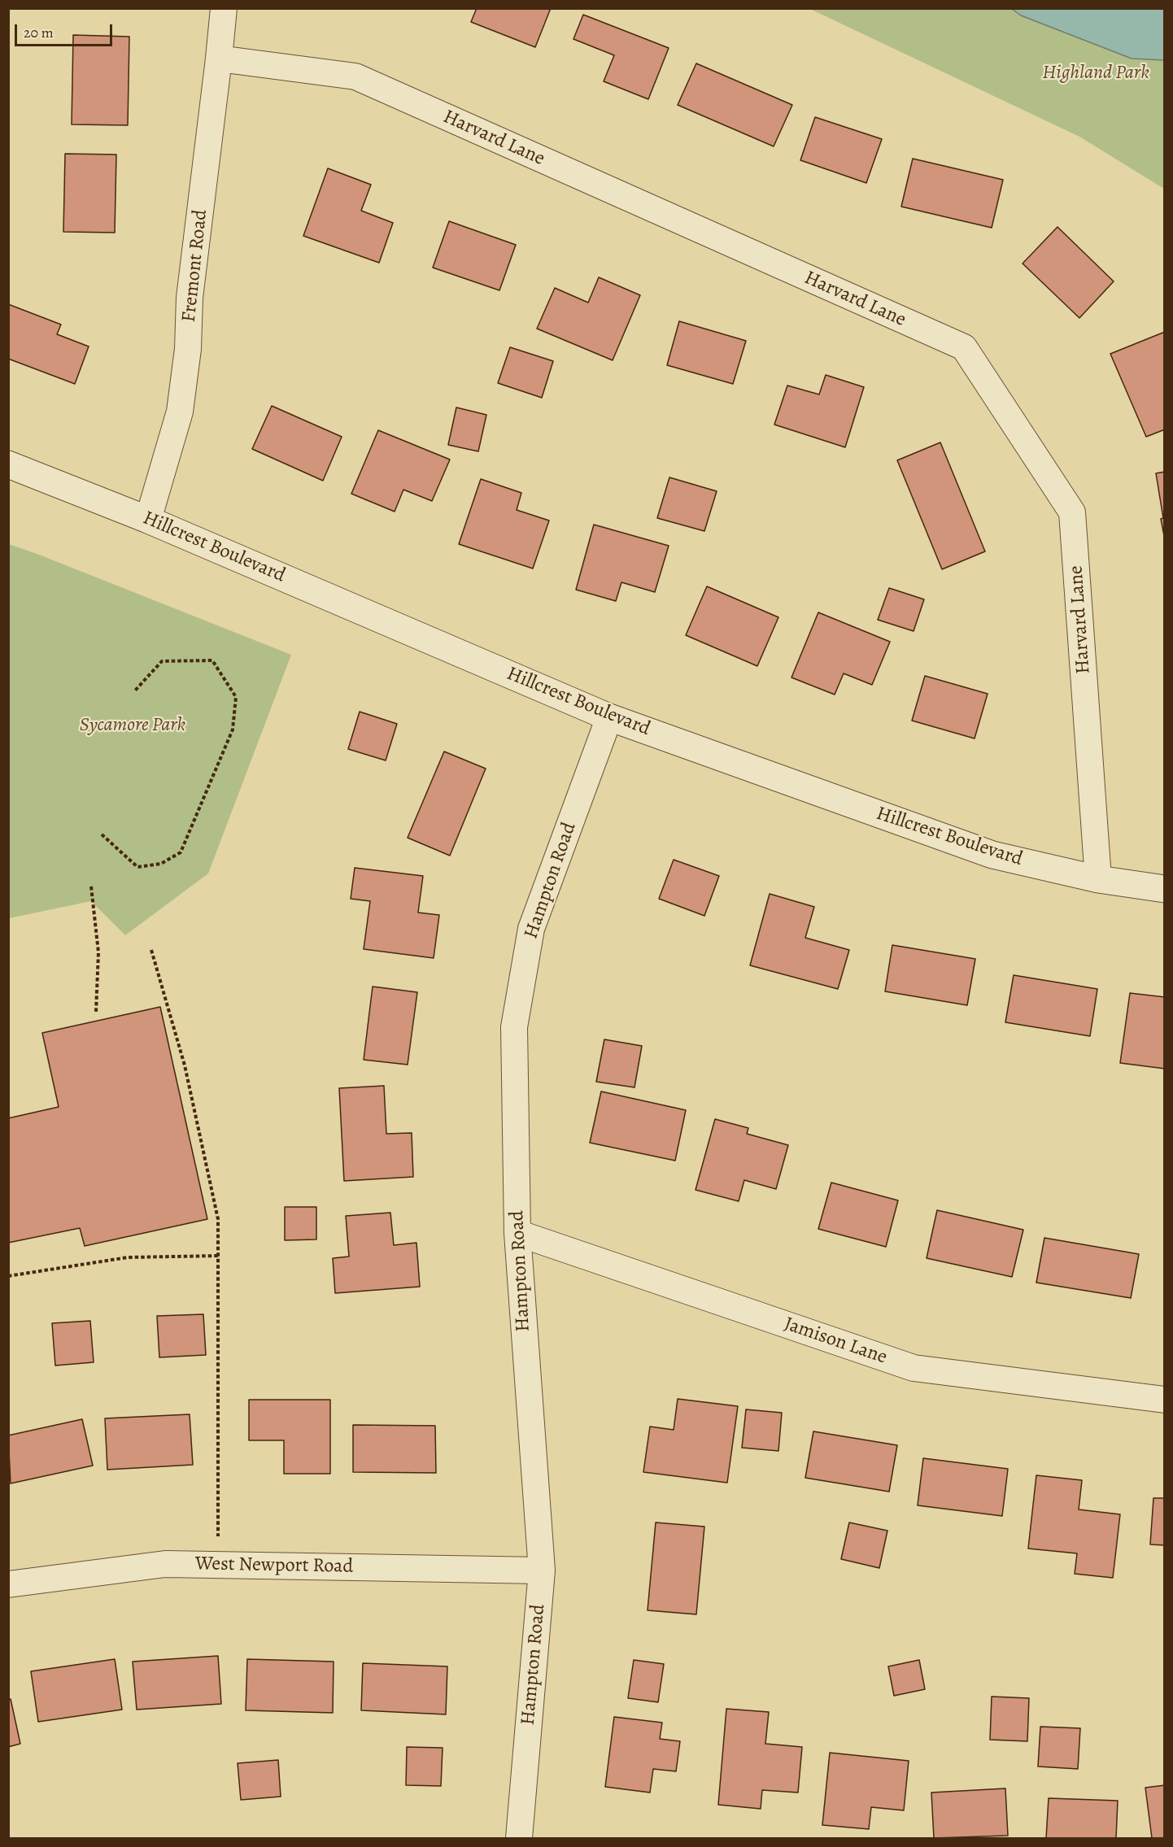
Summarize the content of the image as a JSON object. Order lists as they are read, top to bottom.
{
  "streets": {
    "street": [
      "Harvard Lane",
      "Fremont Road",
      "Hillcrest Boulevard",
      "Hampton Road",
      "Jamison Lane",
      "West Newport Road"
    ]
  },
  "crossings": [
    ["Harvard Lane", "Fremont Road"],
    ["Harvard Lane", "Hillcrest Boulevard"],
    ["Fremont Road", "Hillcrest Boulevard"],
    ["Hillcrest Boulevard", "Hampton Road"],
    ["Hampton Road", "Jamison Lane"],
    ["Hampton Road", "West Newport Road"]
  ],
  "parks": ["Highland Park", "Sycamore Park"],
  "scale_bar": "20 m"
}
